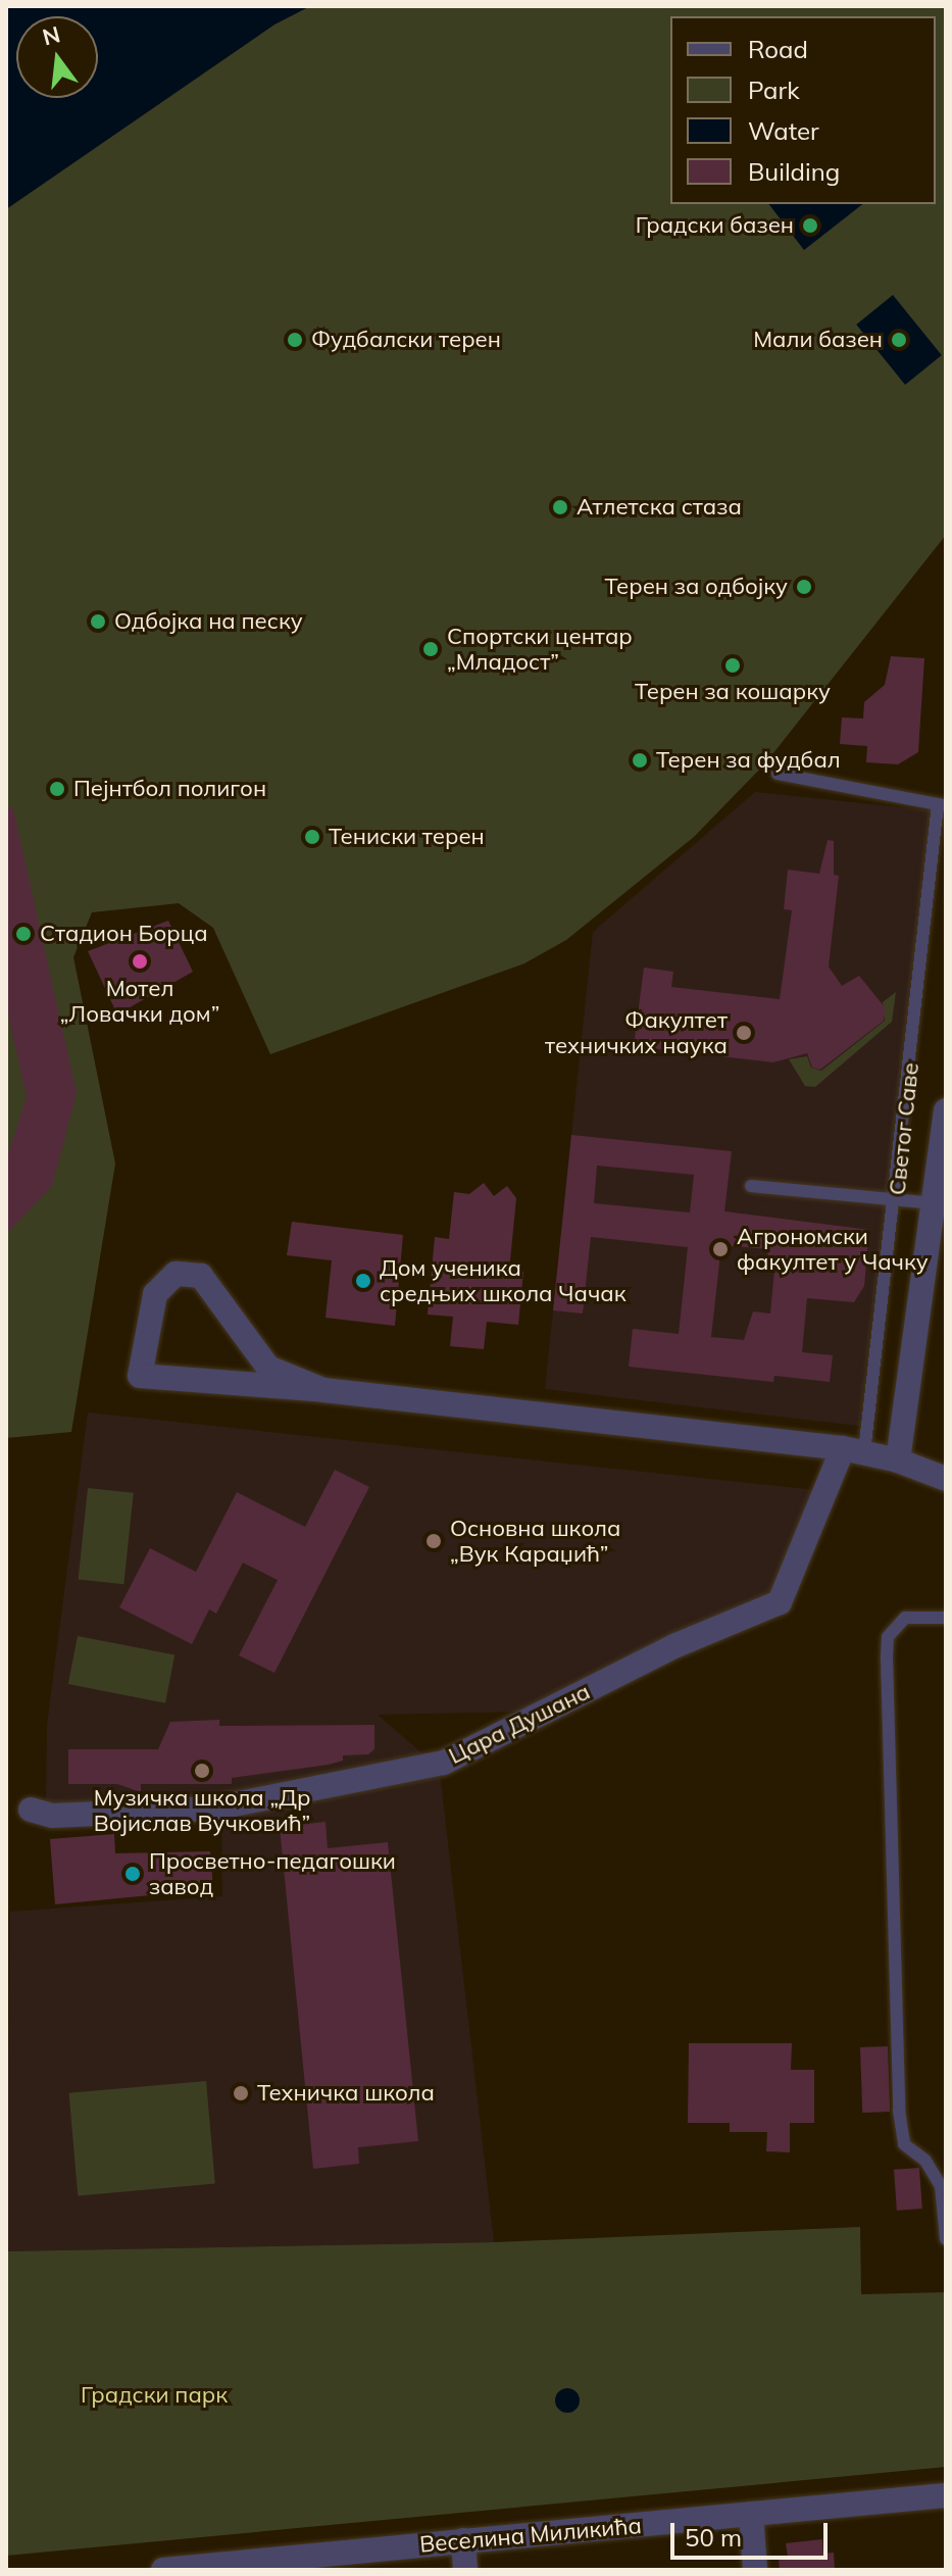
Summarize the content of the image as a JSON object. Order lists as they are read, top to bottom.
{
  "streets": {
    "street": ["Светог Саве", "Цара Душана", "Веселина Миликића"]
  },
  "crossings": [
    ["Светог Саве", "Цара Душана"]
  ],
  "parks": ["Градски парк"],
  "places": [
    "Градски базен",
    "Фудбалски терен",
    "Мали базен",
    "Атлетска стаза",
    "Терен за одбојку",
    "Одбојка на песку",
    "Спортски центар „Младост”",
    "Терен за кошарку",
    "Терен за фудбал",
    "Пејнтбол полигон",
    "Тениски терен",
    "Стадион Борца",
    "Мотел „Ловачки дом”",
    "Факултет техничких наука",
    "Агрономски факултет у Чачку",
    "Дом ученика средњих школа Чачак",
    "Основна школа „Вук Караџић”",
    "Музичка школа „Др Војислав Вучковић”",
    "Просветно-педагошки завод",
    "Техничка школа"
  ],
  "legend": [
    "Road",
    "Park",
    "Water",
    "Building"
  ],
  "scale_bar": "50 m",
  "north": "top"
}
